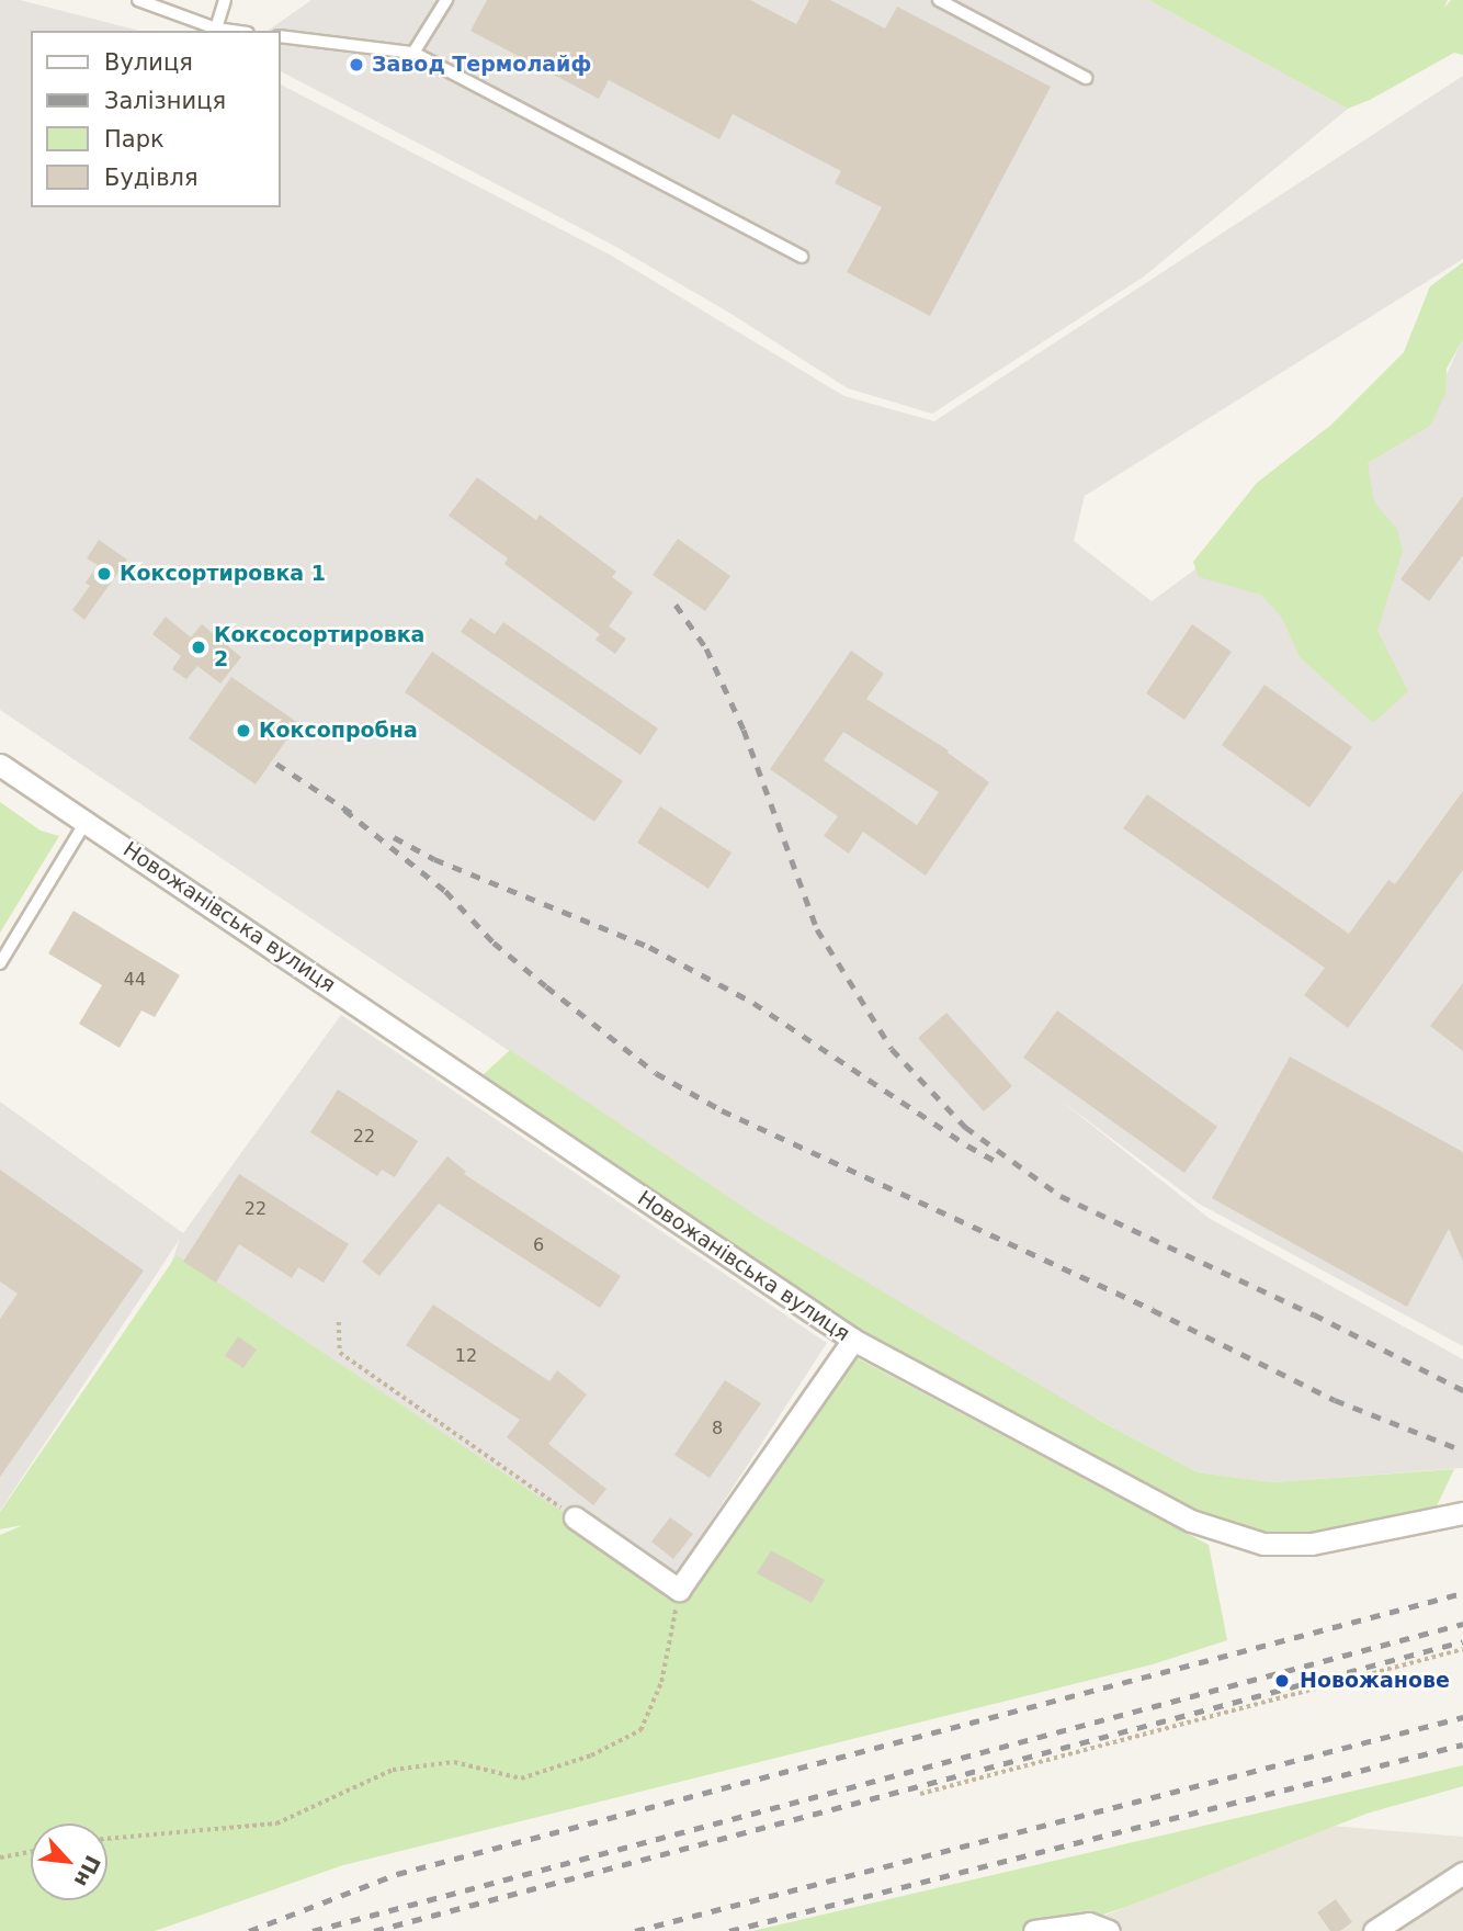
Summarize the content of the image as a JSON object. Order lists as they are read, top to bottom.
{
  "streets": {
    "street": ["Новожанівська вулиця"]
  },
  "places": [
    "Завод Термолайф",
    "Коксортировка 1",
    "Коксосортировка 2",
    "Коксопробна",
    "Новожанове"
  ],
  "house_numbers": [
    "44",
    "22",
    "22",
    "6",
    "12",
    "8"
  ],
  "legend": [
    "Вулиця",
    "Залізниця",
    "Парк",
    "Будівля"
  ],
  "north": "bottom right"
}
